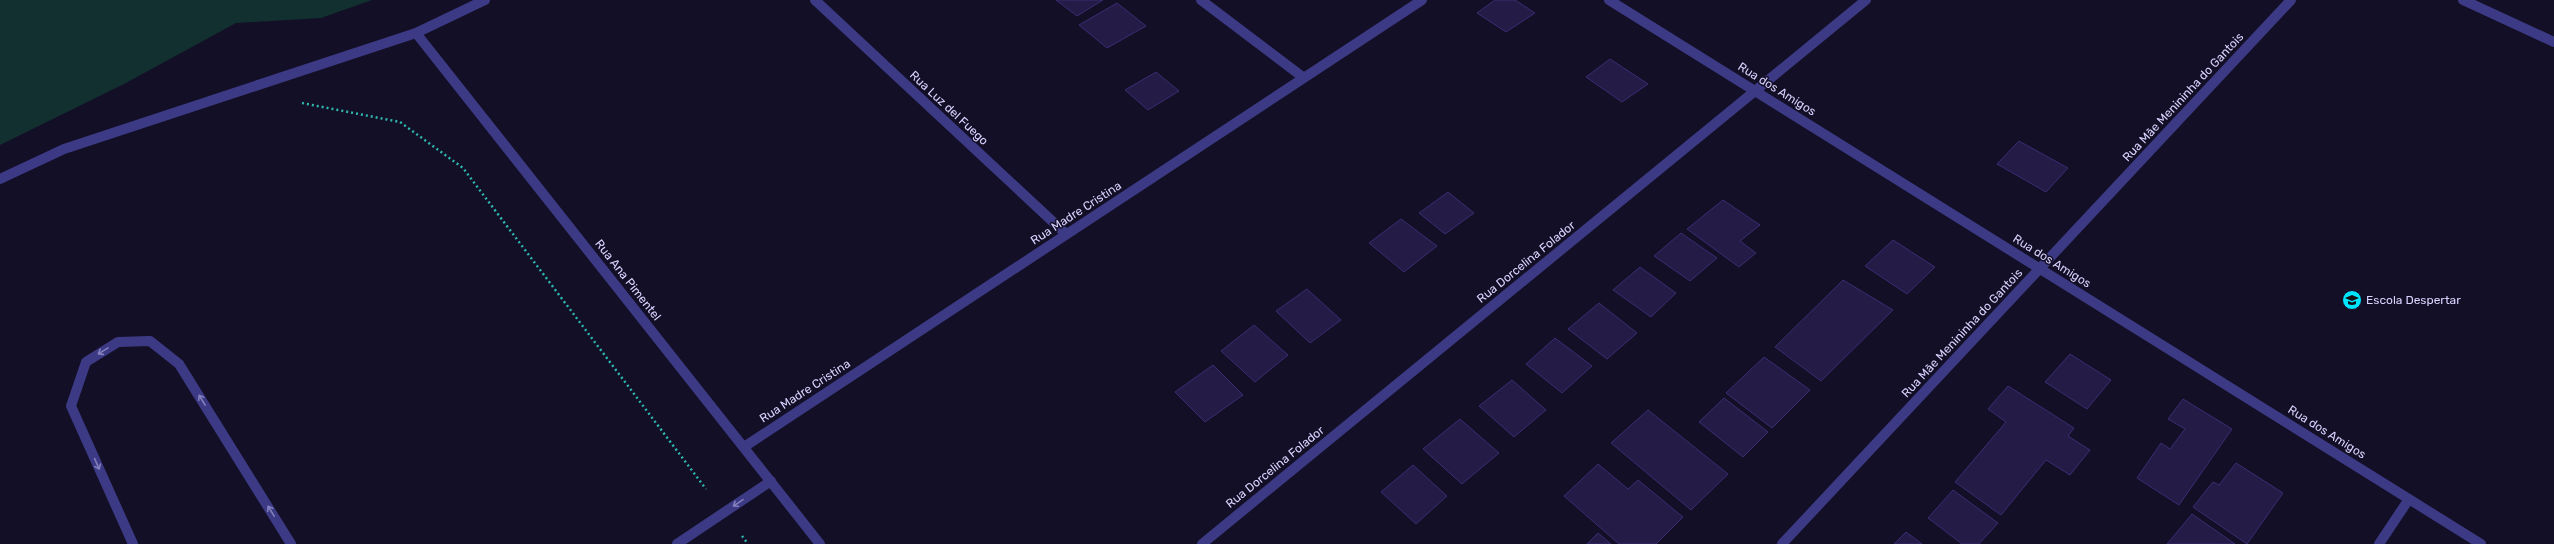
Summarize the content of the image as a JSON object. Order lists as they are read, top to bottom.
{
  "streets": {
    "street": [
      "Rua dos Amigos",
      "Rua Mãe Menininha do Gantois",
      "Rua Luz del Fuego",
      "Rua Madre Cristina",
      "Rua Dorcelina Folador",
      "Rua Ana Pimentel"
    ]
  },
  "crossings": [
    ["Rua dos Amigos", "Rua Mãe Menininha do Gantois"],
    ["Rua dos Amigos", "Rua Dorcelina Folador"],
    ["Rua Luz del Fuego", "Rua Madre Cristina"],
    ["Rua Madre Cristina", "Rua Ana Pimentel"]
  ],
  "places": {
    "school or university": ["Escola Despertar"]
  }
}
